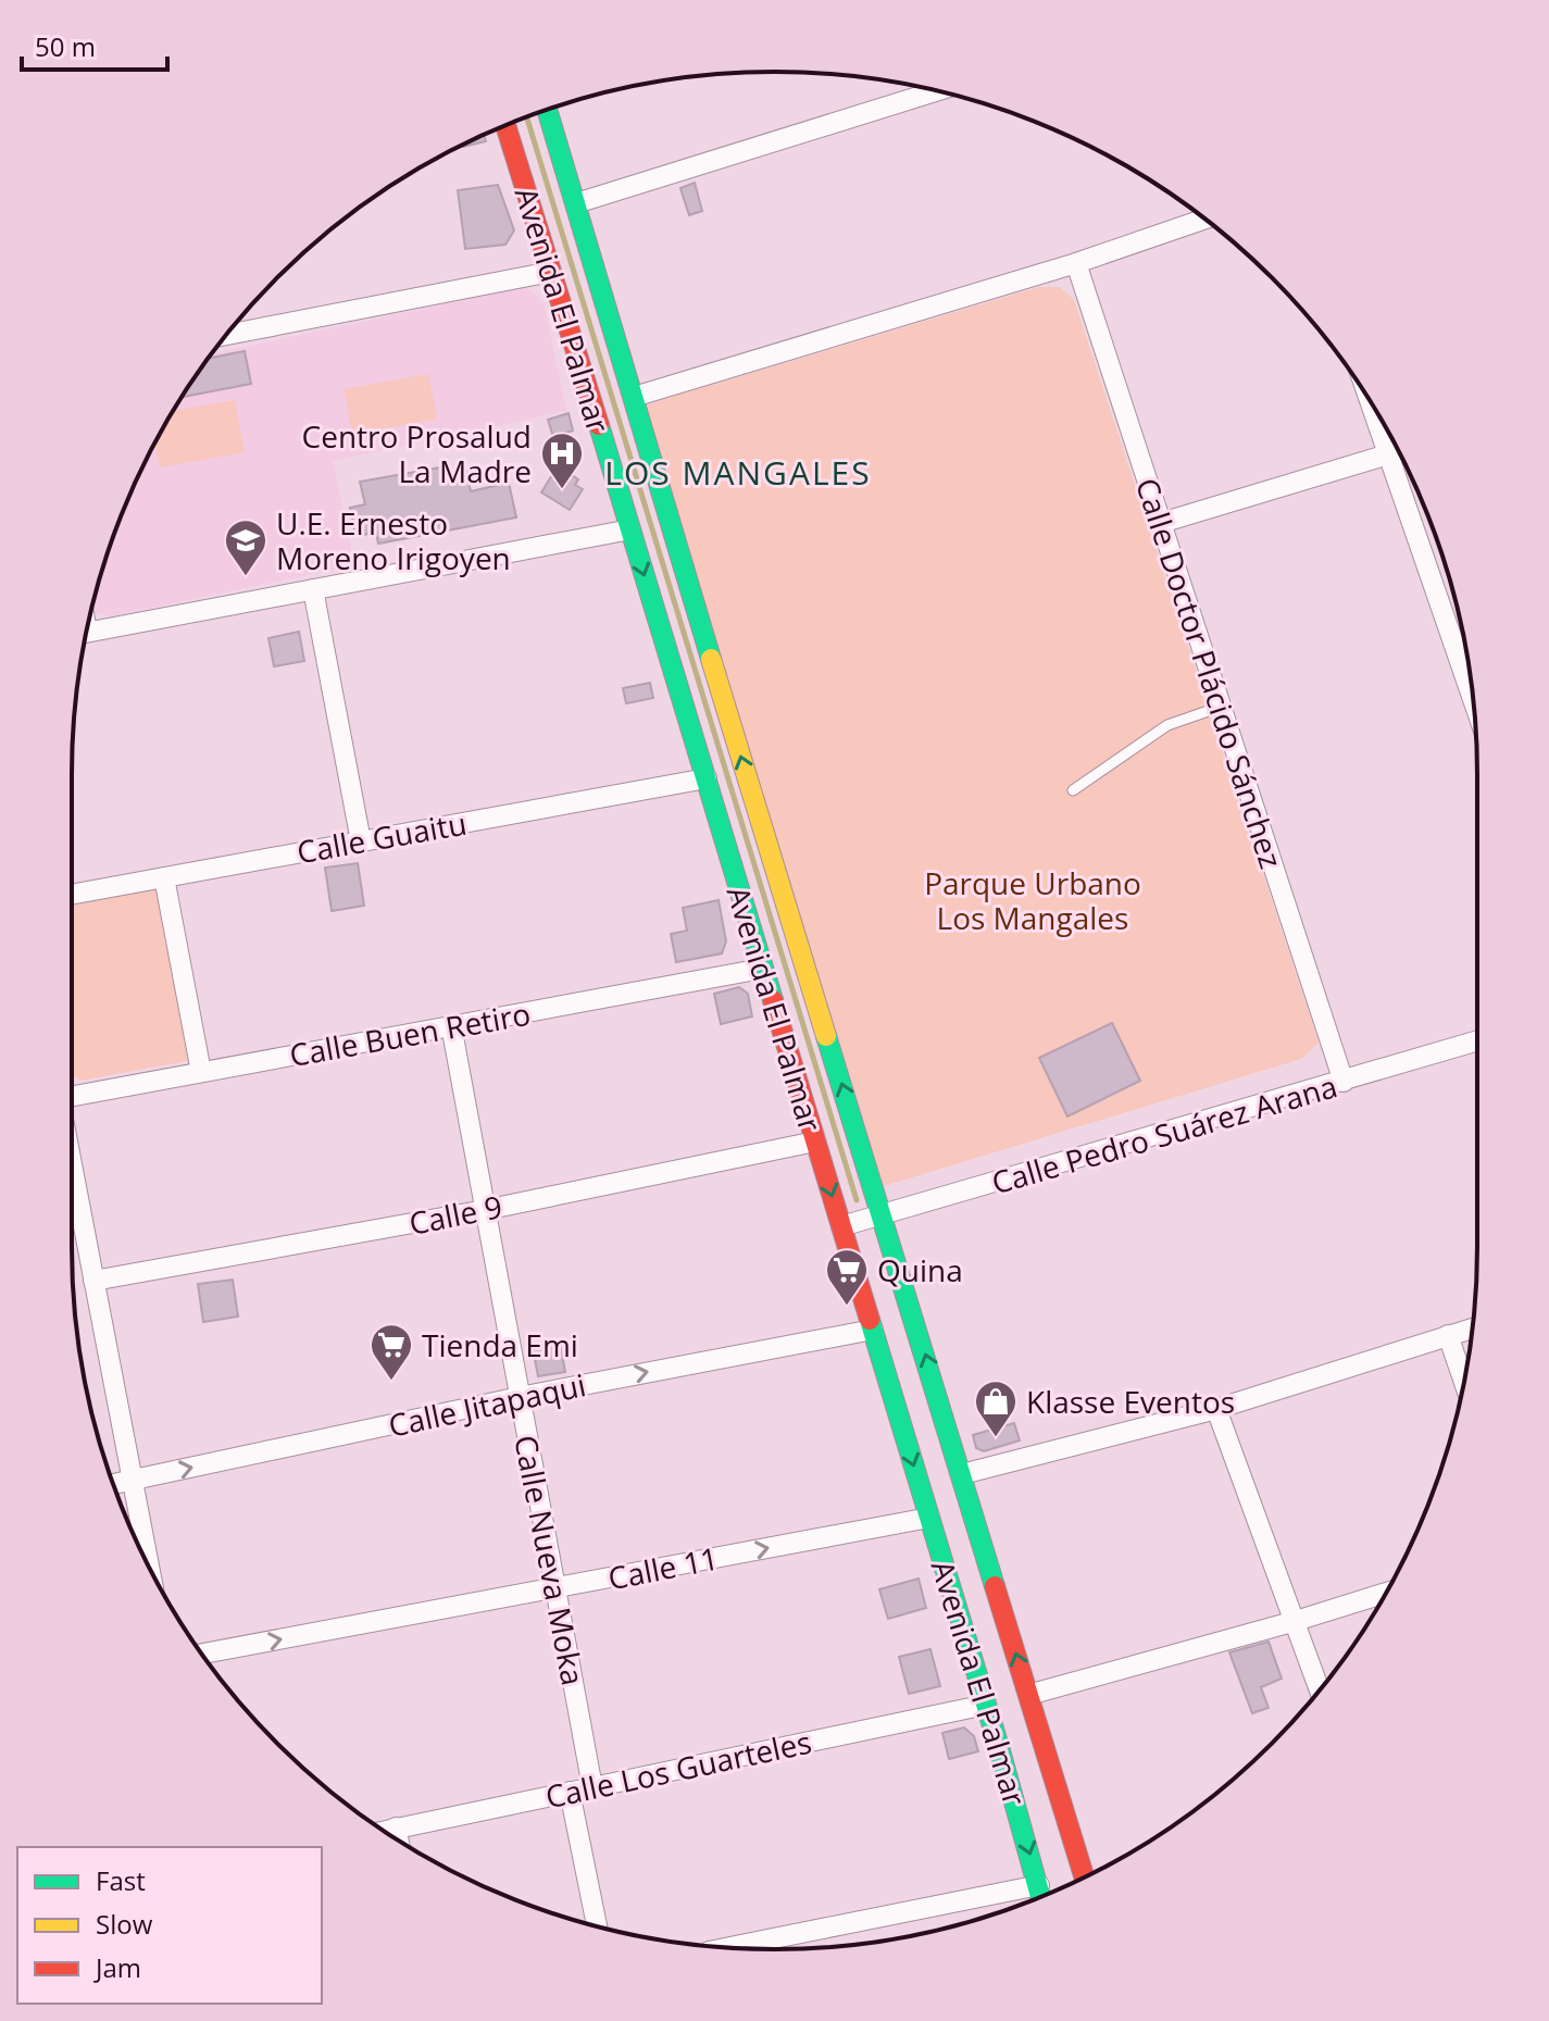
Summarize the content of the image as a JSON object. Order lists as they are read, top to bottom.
{
  "streets": {
    "street": [
      "Avenida El Palmar",
      "Calle Doctor Plácido Sánchez",
      "Calle Guaitu",
      "Calle Buen Retiro",
      "Calle Pedro Suárez Arana",
      "Calle 9",
      "Calle Jitapaqui",
      "Calle Nueva Moka",
      "Calle 11",
      "Calle Los Guarteles"
    ]
  },
  "crossings": [
    ["Avenida El Palmar", "Calle Guaitu"],
    ["Avenida El Palmar", "Calle Buen Retiro"],
    ["Avenida El Palmar", "Calle Pedro Suárez Arana"],
    ["Avenida El Palmar", "Calle 9"],
    ["Avenida El Palmar", "Calle Jitapaqui"],
    ["Avenida El Palmar", "Calle 11"],
    ["Avenida El Palmar", "Calle Los Guarteles"],
    ["Calle Doctor Plácido Sánchez", "Calle Pedro Suárez Arana"],
    ["Calle Buen Retiro", "Calle Nueva Moka"],
    ["Calle 9", "Calle Nueva Moka"],
    ["Calle Jitapaqui", "Calle Nueva Moka"],
    ["Calle Nueva Moka", "Calle 11"],
    ["Calle Nueva Moka", "Calle Los Guarteles"]
  ],
  "one_way": ["Calle Jitapaqui", "Calle 11"],
  "districts": ["LOS MANGALES"],
  "parks": ["Parque Urbano Los Mangales"],
  "places": {
    "hospital": ["Centro Prosalud La Madre"],
    "school or university": ["U.E. Ernesto Moreno Irigoyen"],
    "supermarket": ["Quina", "Tienda Emi"],
    "shop": ["Klasse Eventos"]
  },
  "legend": ["Fast", "Slow", "Jam"],
  "scale_bar": "50 m"
}
